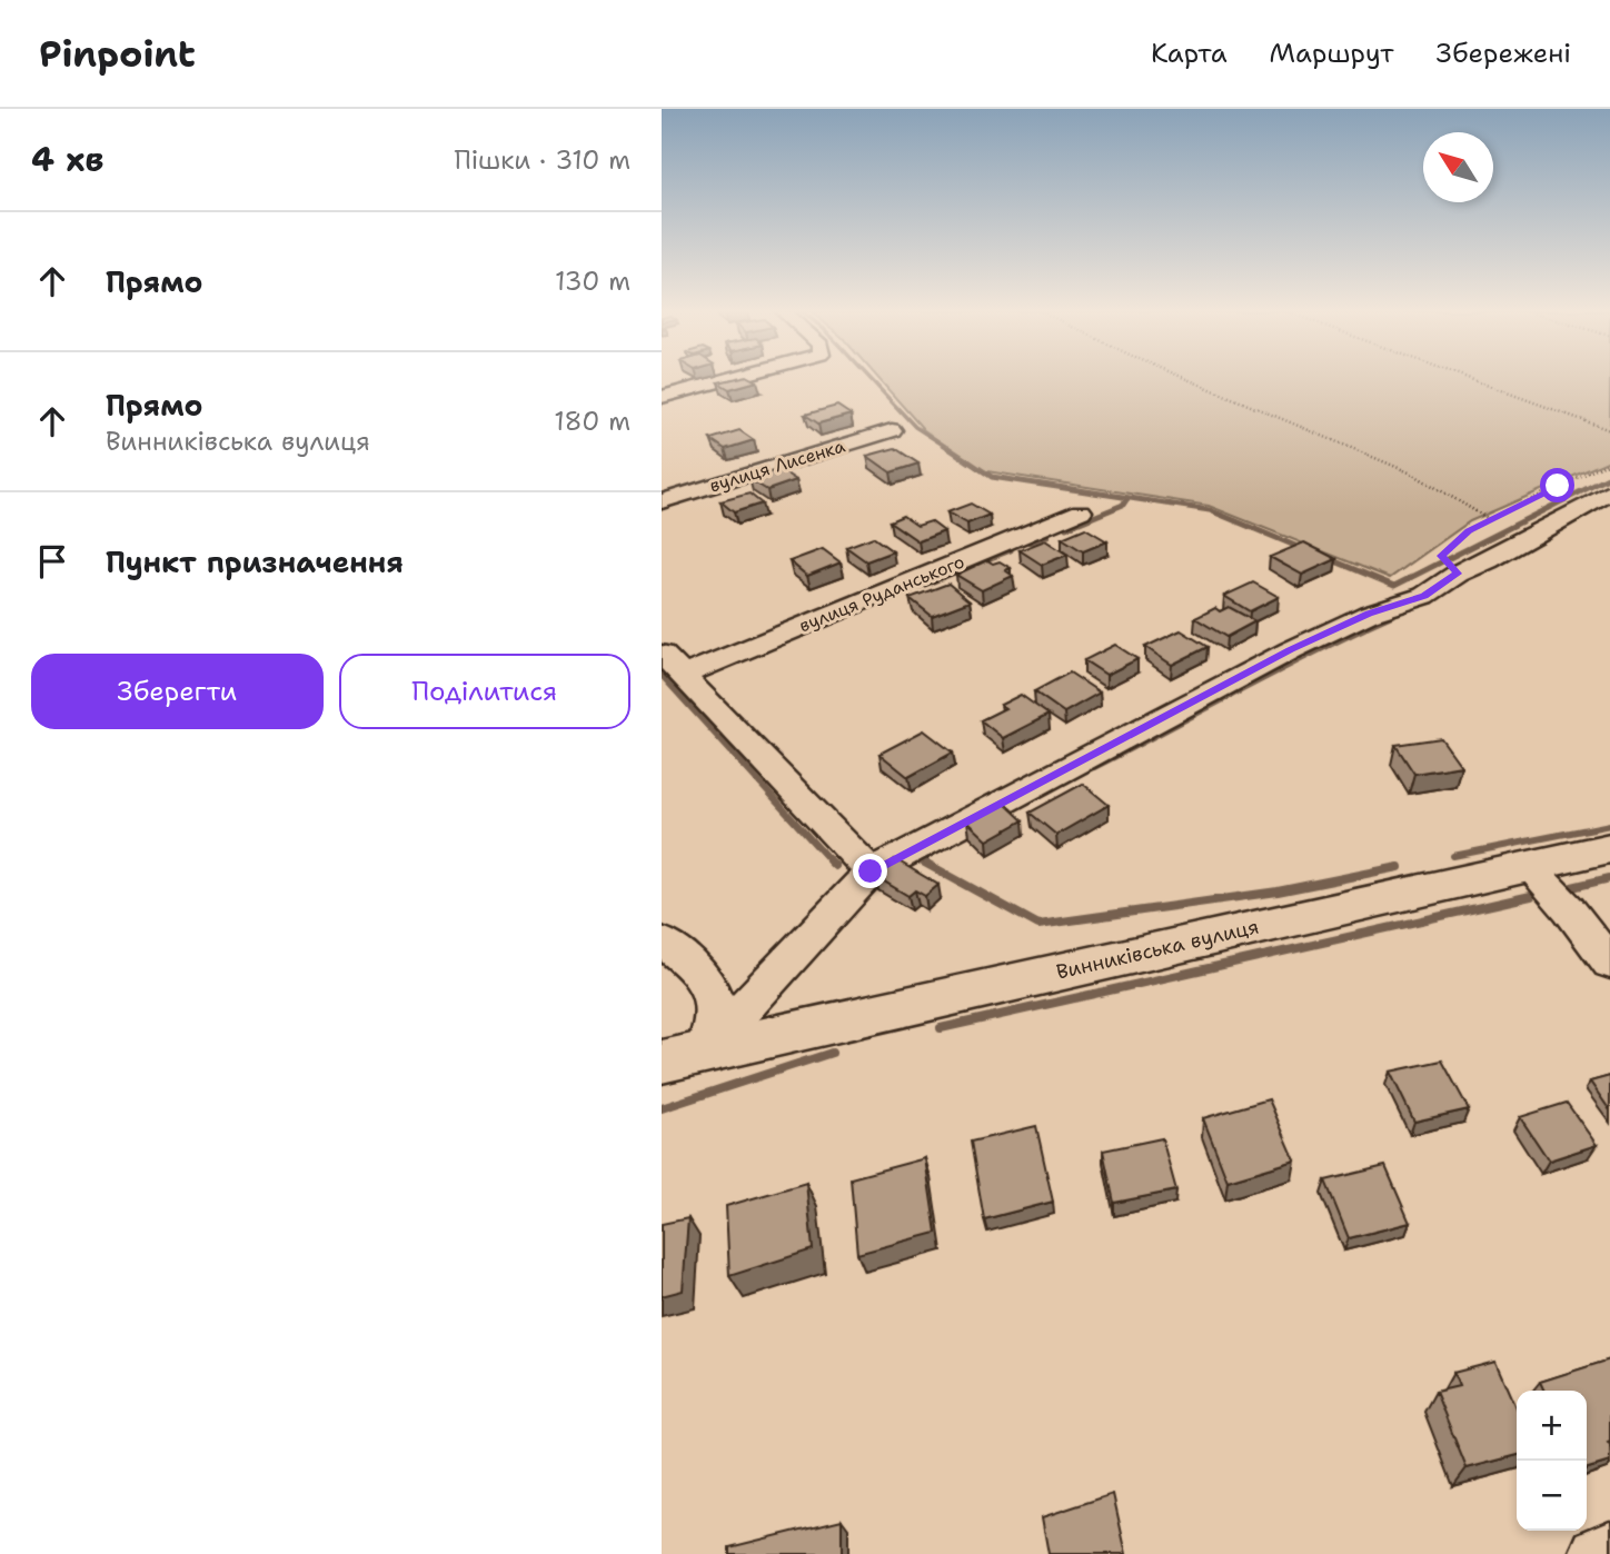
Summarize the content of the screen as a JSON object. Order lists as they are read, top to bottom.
{
  "streets": {
    "main road": ["Винниківська вулиця"],
    "street": ["вулиця Лисенка", "вулиця Руданського"]
  },
  "north": "top left",
  "page": {
    "header": "Pinpoint",
    "nav": ["Карта", "Маршрут", "Збережені"],
    "heading": ["4 хв", "Пішки · 310 m"],
    "list": [
      ["Прямо", "130 m"],
      ["Прямо", "Винниківська вулиця", "180 m"],
      "Пункт призначення"
    ],
    "buttons": ["Зберегти", "Поділитися"],
    "map_buttons": ["+", "−"]
  }
}
